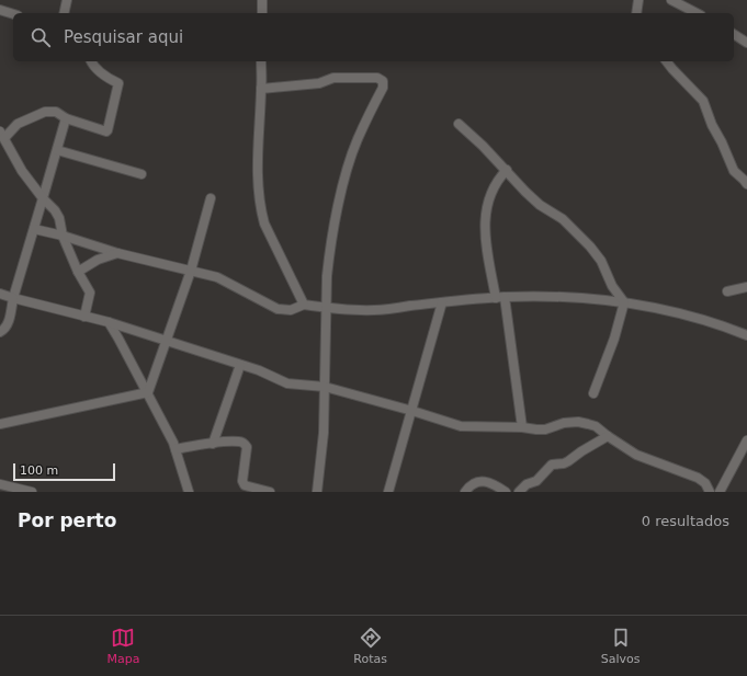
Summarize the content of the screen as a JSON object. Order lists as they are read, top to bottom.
{
  "scale_bar": "100 m",
  "page": {
    "search": "Pesquisar aqui",
    "scale": "100 m",
    "heading": ["Por perto", "0 resultados"],
    "nav": ["Mapa", "Rotas", "Salvos"]
  }
}
